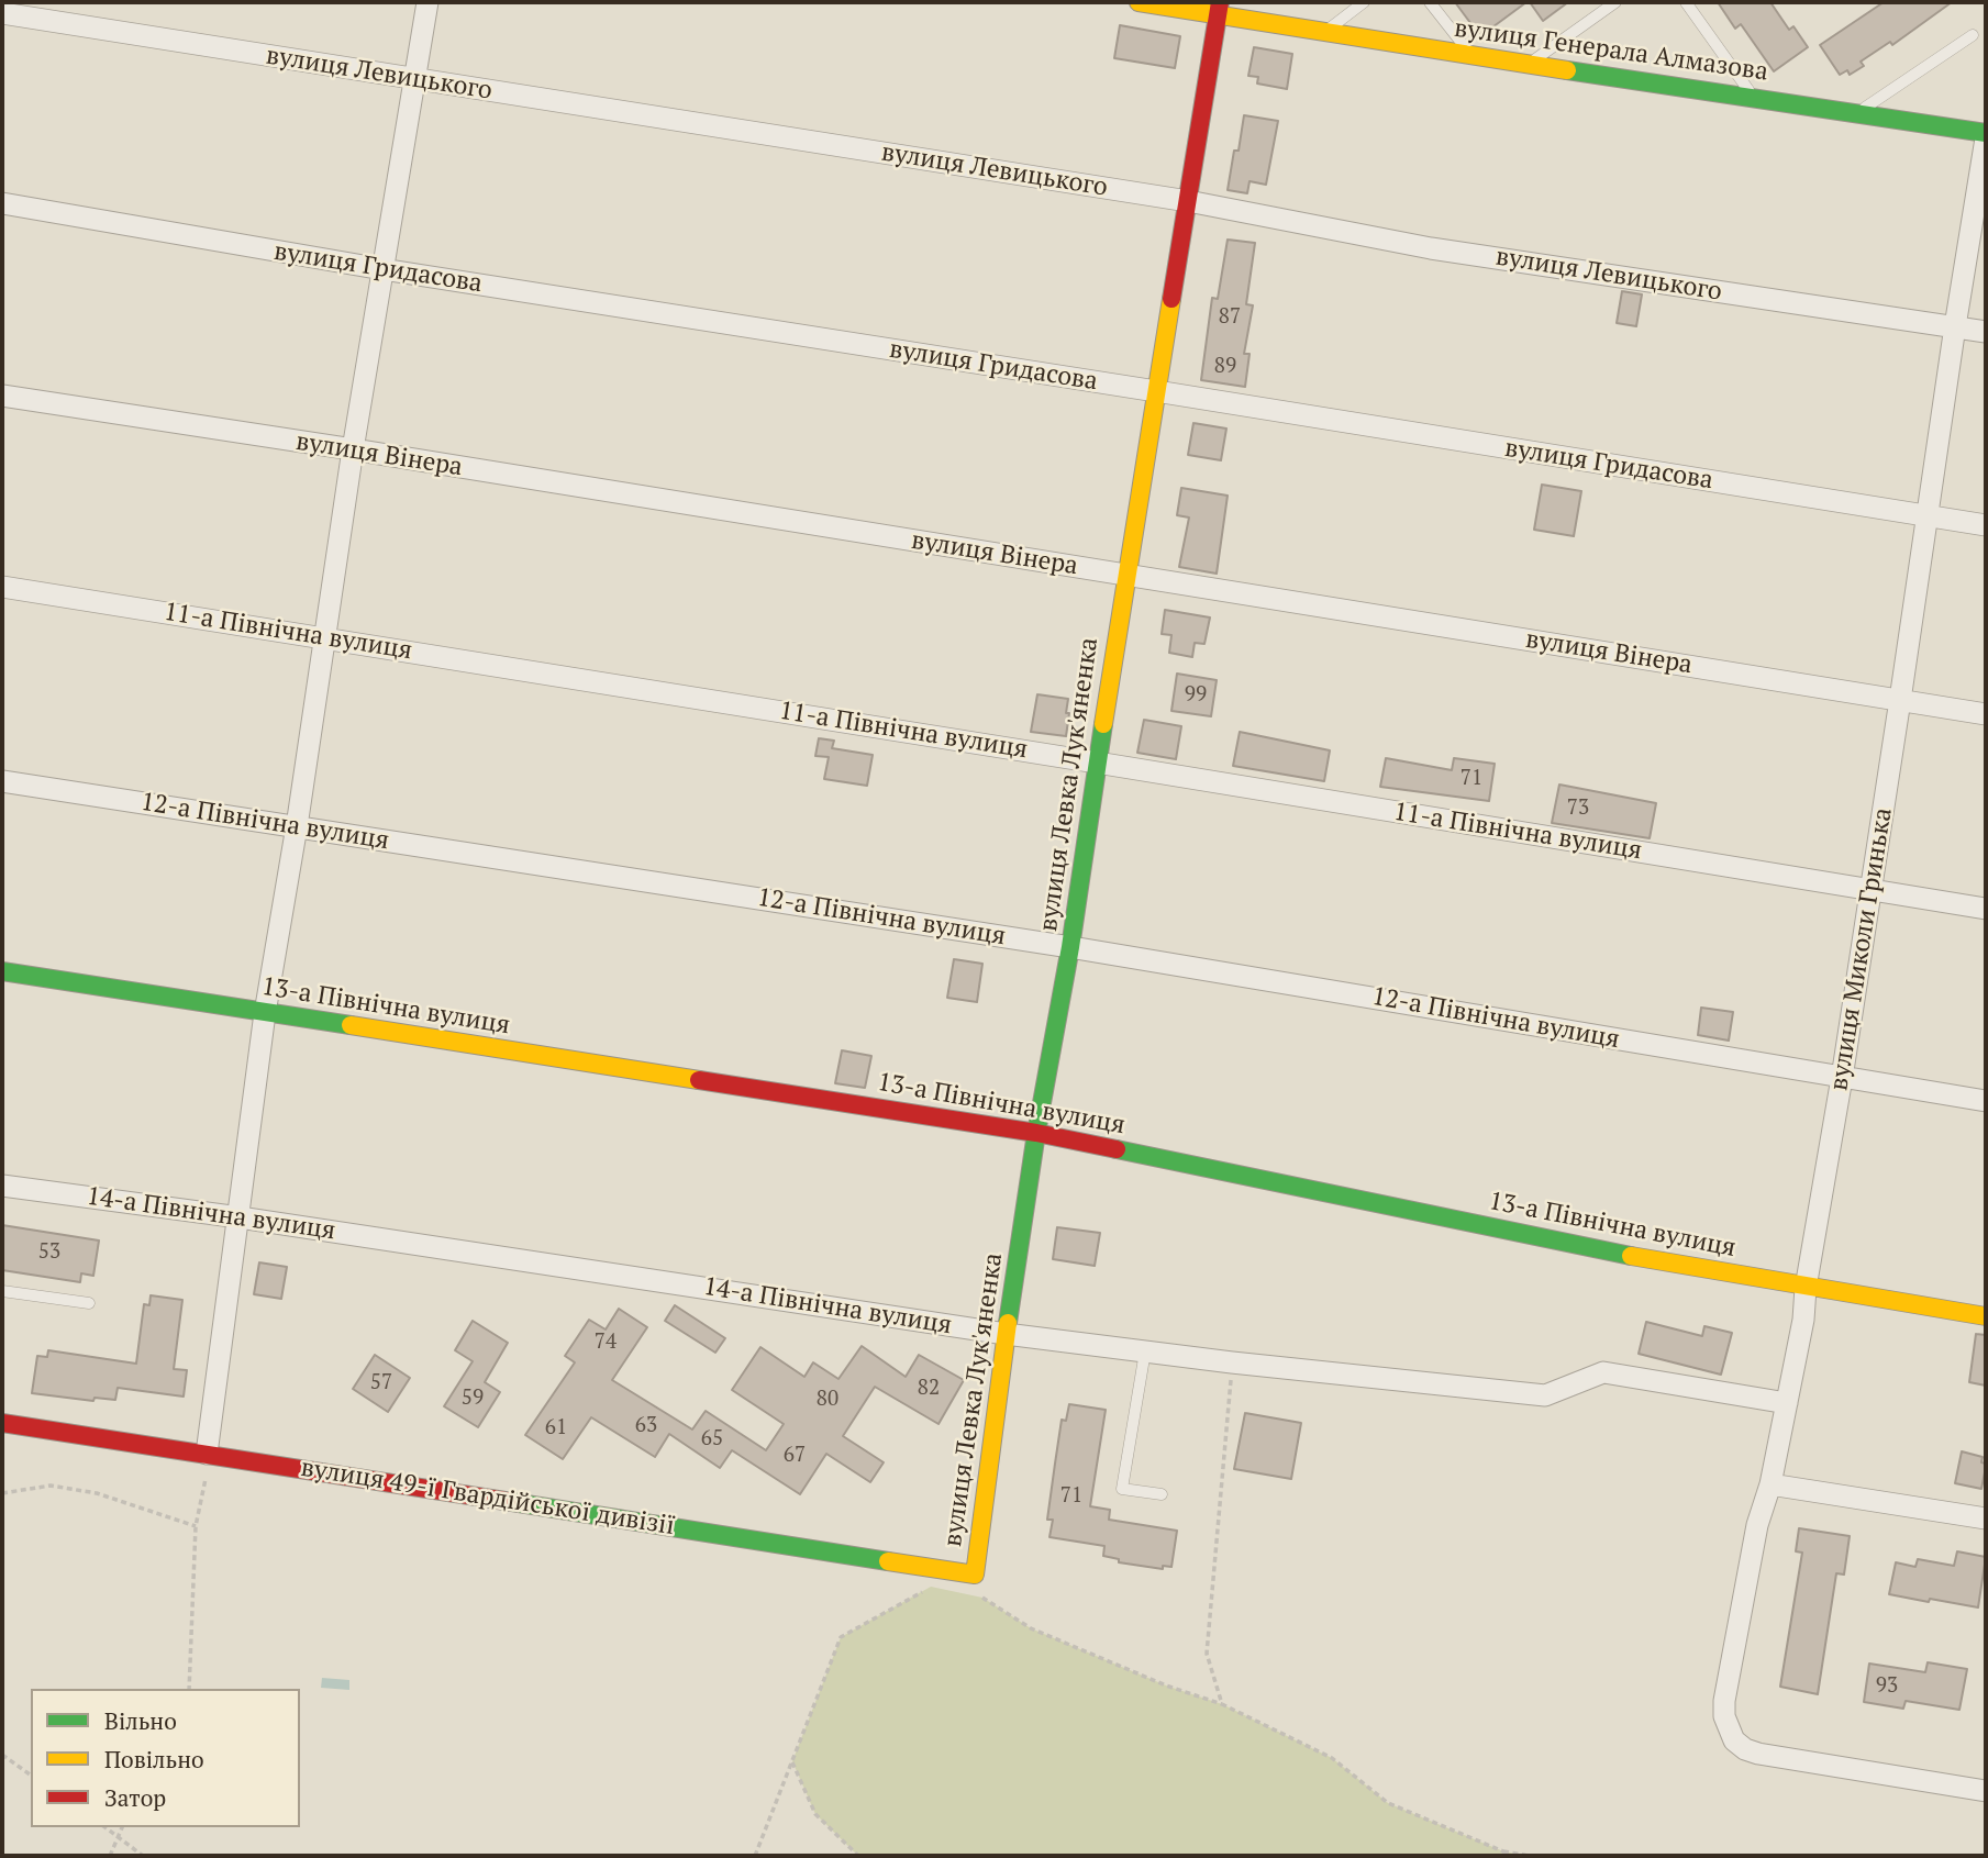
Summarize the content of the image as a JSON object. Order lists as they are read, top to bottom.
{
  "streets": {
    "street": [
      "вулиця Генерала Алмазова",
      "вулиця Левицького",
      "вулиця Гридасова",
      "вулиця Вінера",
      "11-а Північна вулиця",
      "вулиця Левка Лук'яненка",
      "12-а Північна вулиця",
      "вулиця Миколи Гринька",
      "13-а Північна вулиця",
      "14-а Північна вулиця",
      "вулиця 49-ї Гвардійської дивізії"
    ]
  },
  "crossings": [
    ["вулиця Генерала Алмазова", "вулиця Левка Лук'яненка"],
    ["вулиця Генерала Алмазова", "вулиця Миколи Гринька"],
    ["вулиця Левицького", "вулиця Левка Лук'яненка"],
    ["вулиця Левицького", "вулиця Миколи Гринька"],
    ["вулиця Гридасова", "вулиця Левка Лук'яненка"],
    ["вулиця Гридасова", "вулиця Миколи Гринька"],
    ["вулиця Вінера", "вулиця Левка Лук'яненка"],
    ["вулиця Вінера", "вулиця Миколи Гринька"],
    ["11-а Північна вулиця", "вулиця Левка Лук'яненка"],
    ["11-а Північна вулиця", "вулиця Миколи Гринька"],
    ["вулиця Левка Лук'яненка", "12-а Північна вулиця"],
    ["вулиця Левка Лук'яненка", "13-а Північна вулиця"],
    ["вулиця Левка Лук'яненка", "14-а Північна вулиця"],
    ["вулиця Левка Лук'яненка", "вулиця 49-ї Гвардійської дивізії"],
    ["12-а Північна вулиця", "вулиця Миколи Гринька"],
    ["вулиця Миколи Гринька", "13-а Північна вулиця"],
    ["вулиця Миколи Гринька", "14-а Північна вулиця"]
  ],
  "house_numbers": [
    "87",
    "89",
    "99",
    "71",
    "73",
    "53",
    "74",
    "57",
    "82",
    "59",
    "80",
    "63",
    "61",
    "65",
    "67",
    "71",
    "93"
  ],
  "legend": ["Вільно", "Повільно", "Затор"]
}
